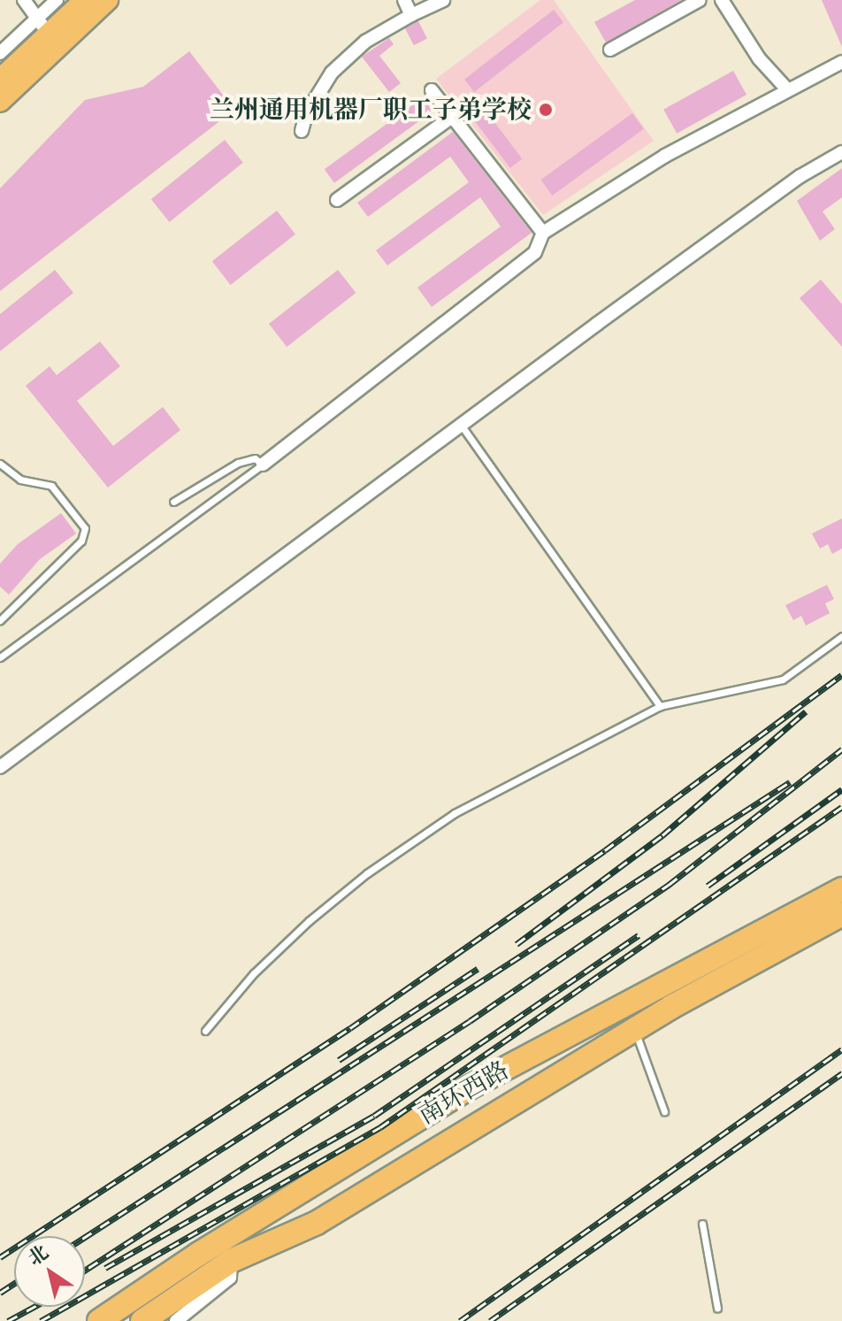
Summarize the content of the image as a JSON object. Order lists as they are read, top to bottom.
{
  "streets": {
    "highway": ["南环西路"]
  },
  "places": ["兰州通用机器厂职工子弟学校"],
  "north": "top left"
}
